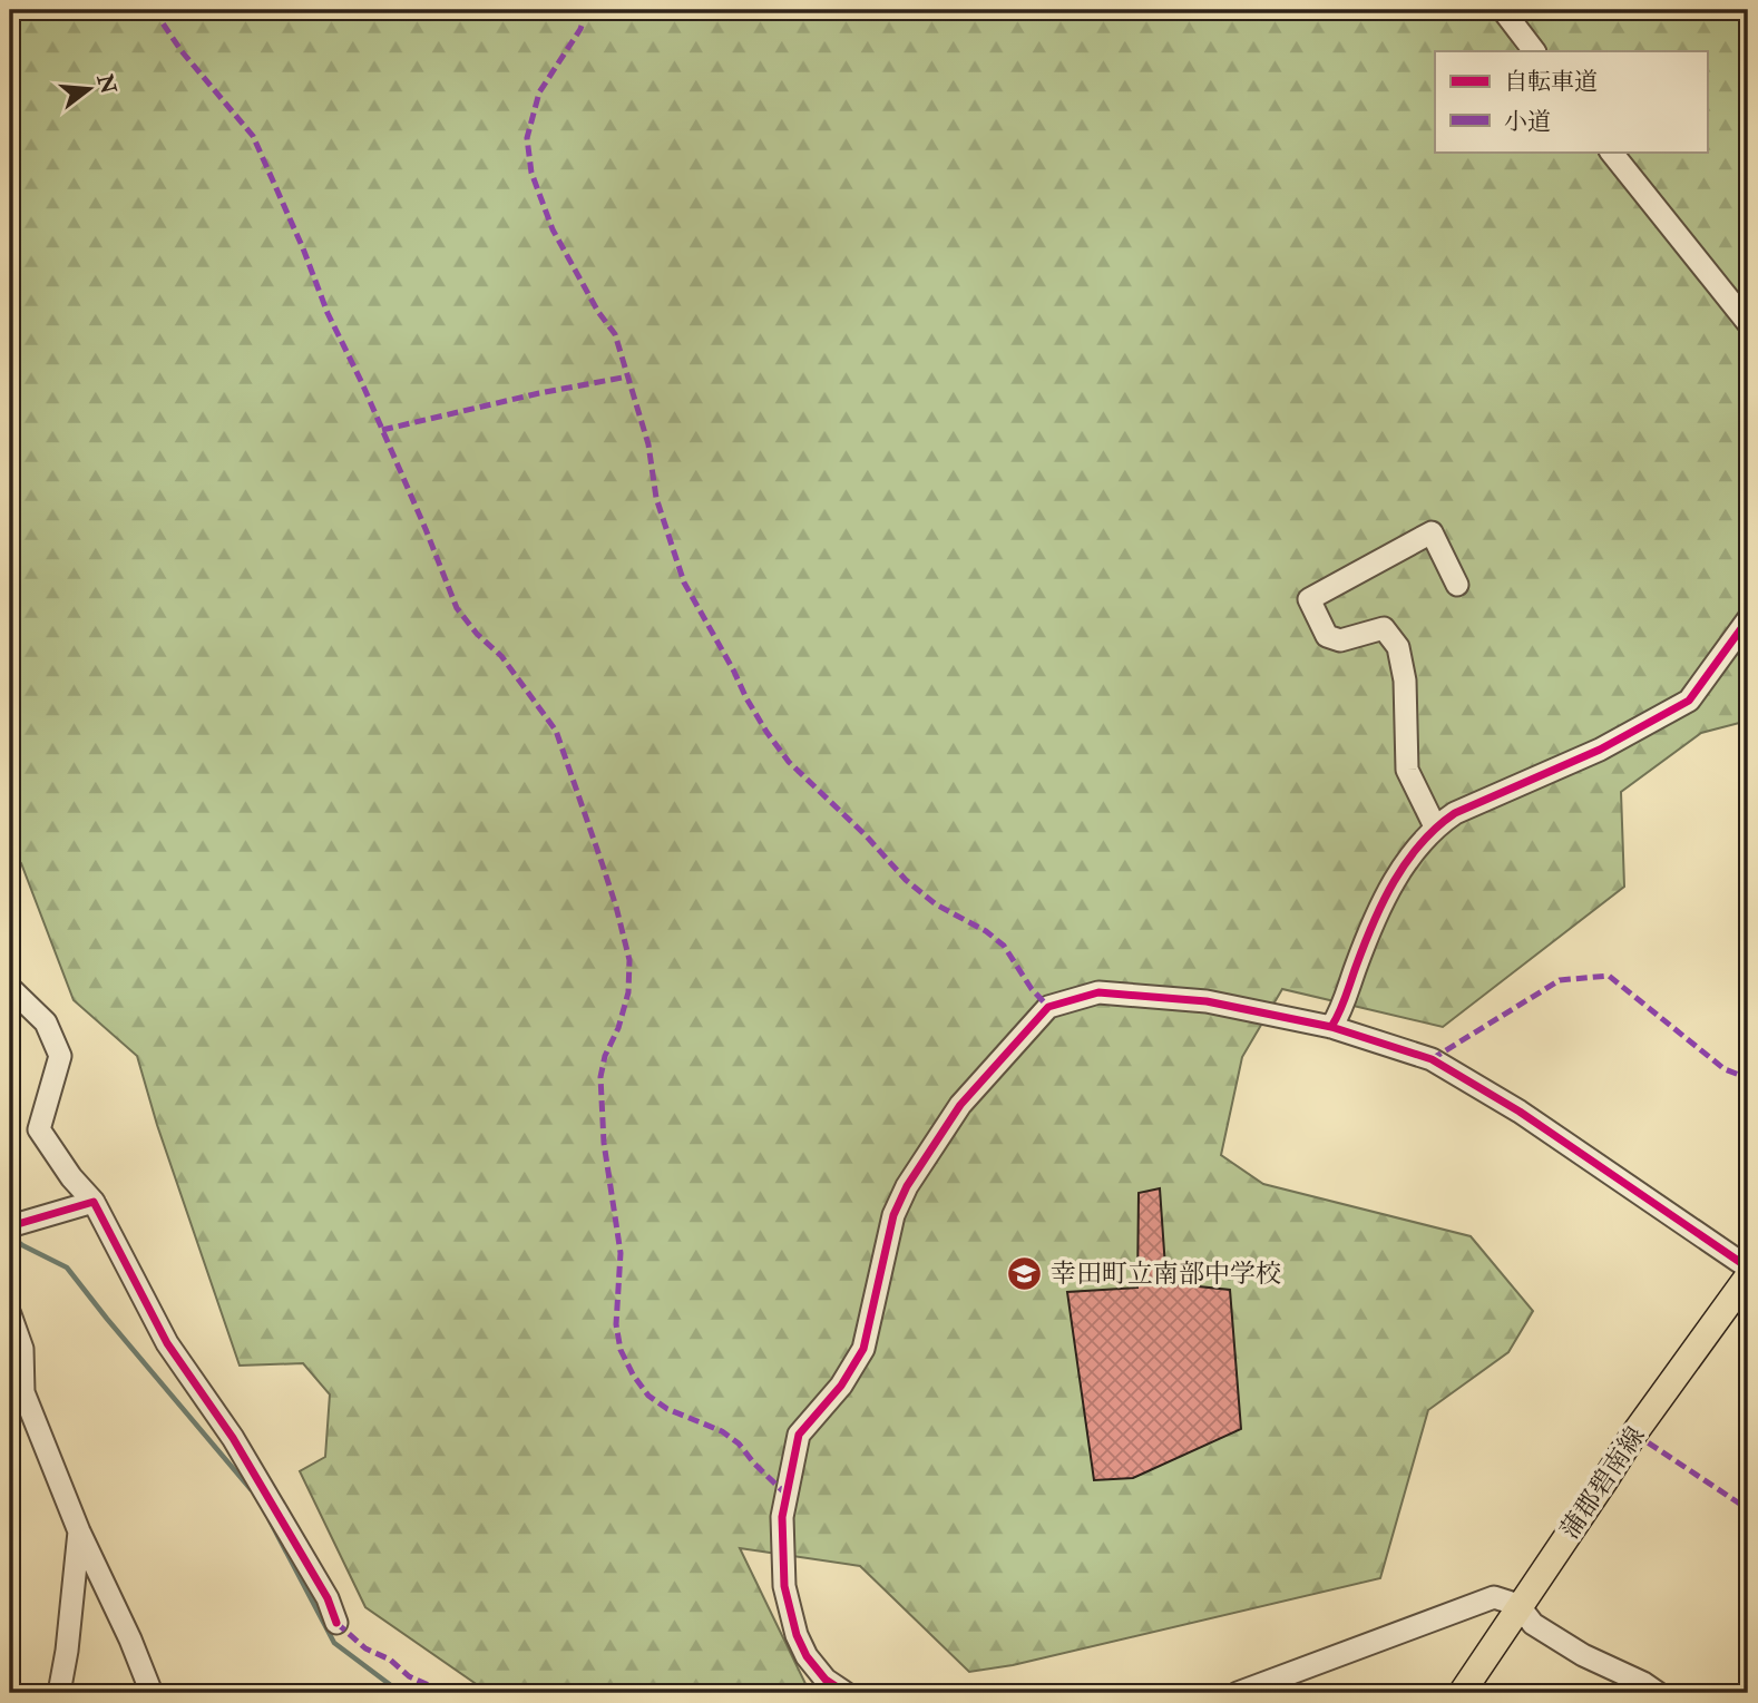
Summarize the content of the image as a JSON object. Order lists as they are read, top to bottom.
{
  "streets": {
    "main road": ["蒲郡碧南線"]
  },
  "places": {
    "school or university": ["幸田町立南部中学校"]
  },
  "legend": ["自転車道", "小道"],
  "north": "right"
}
